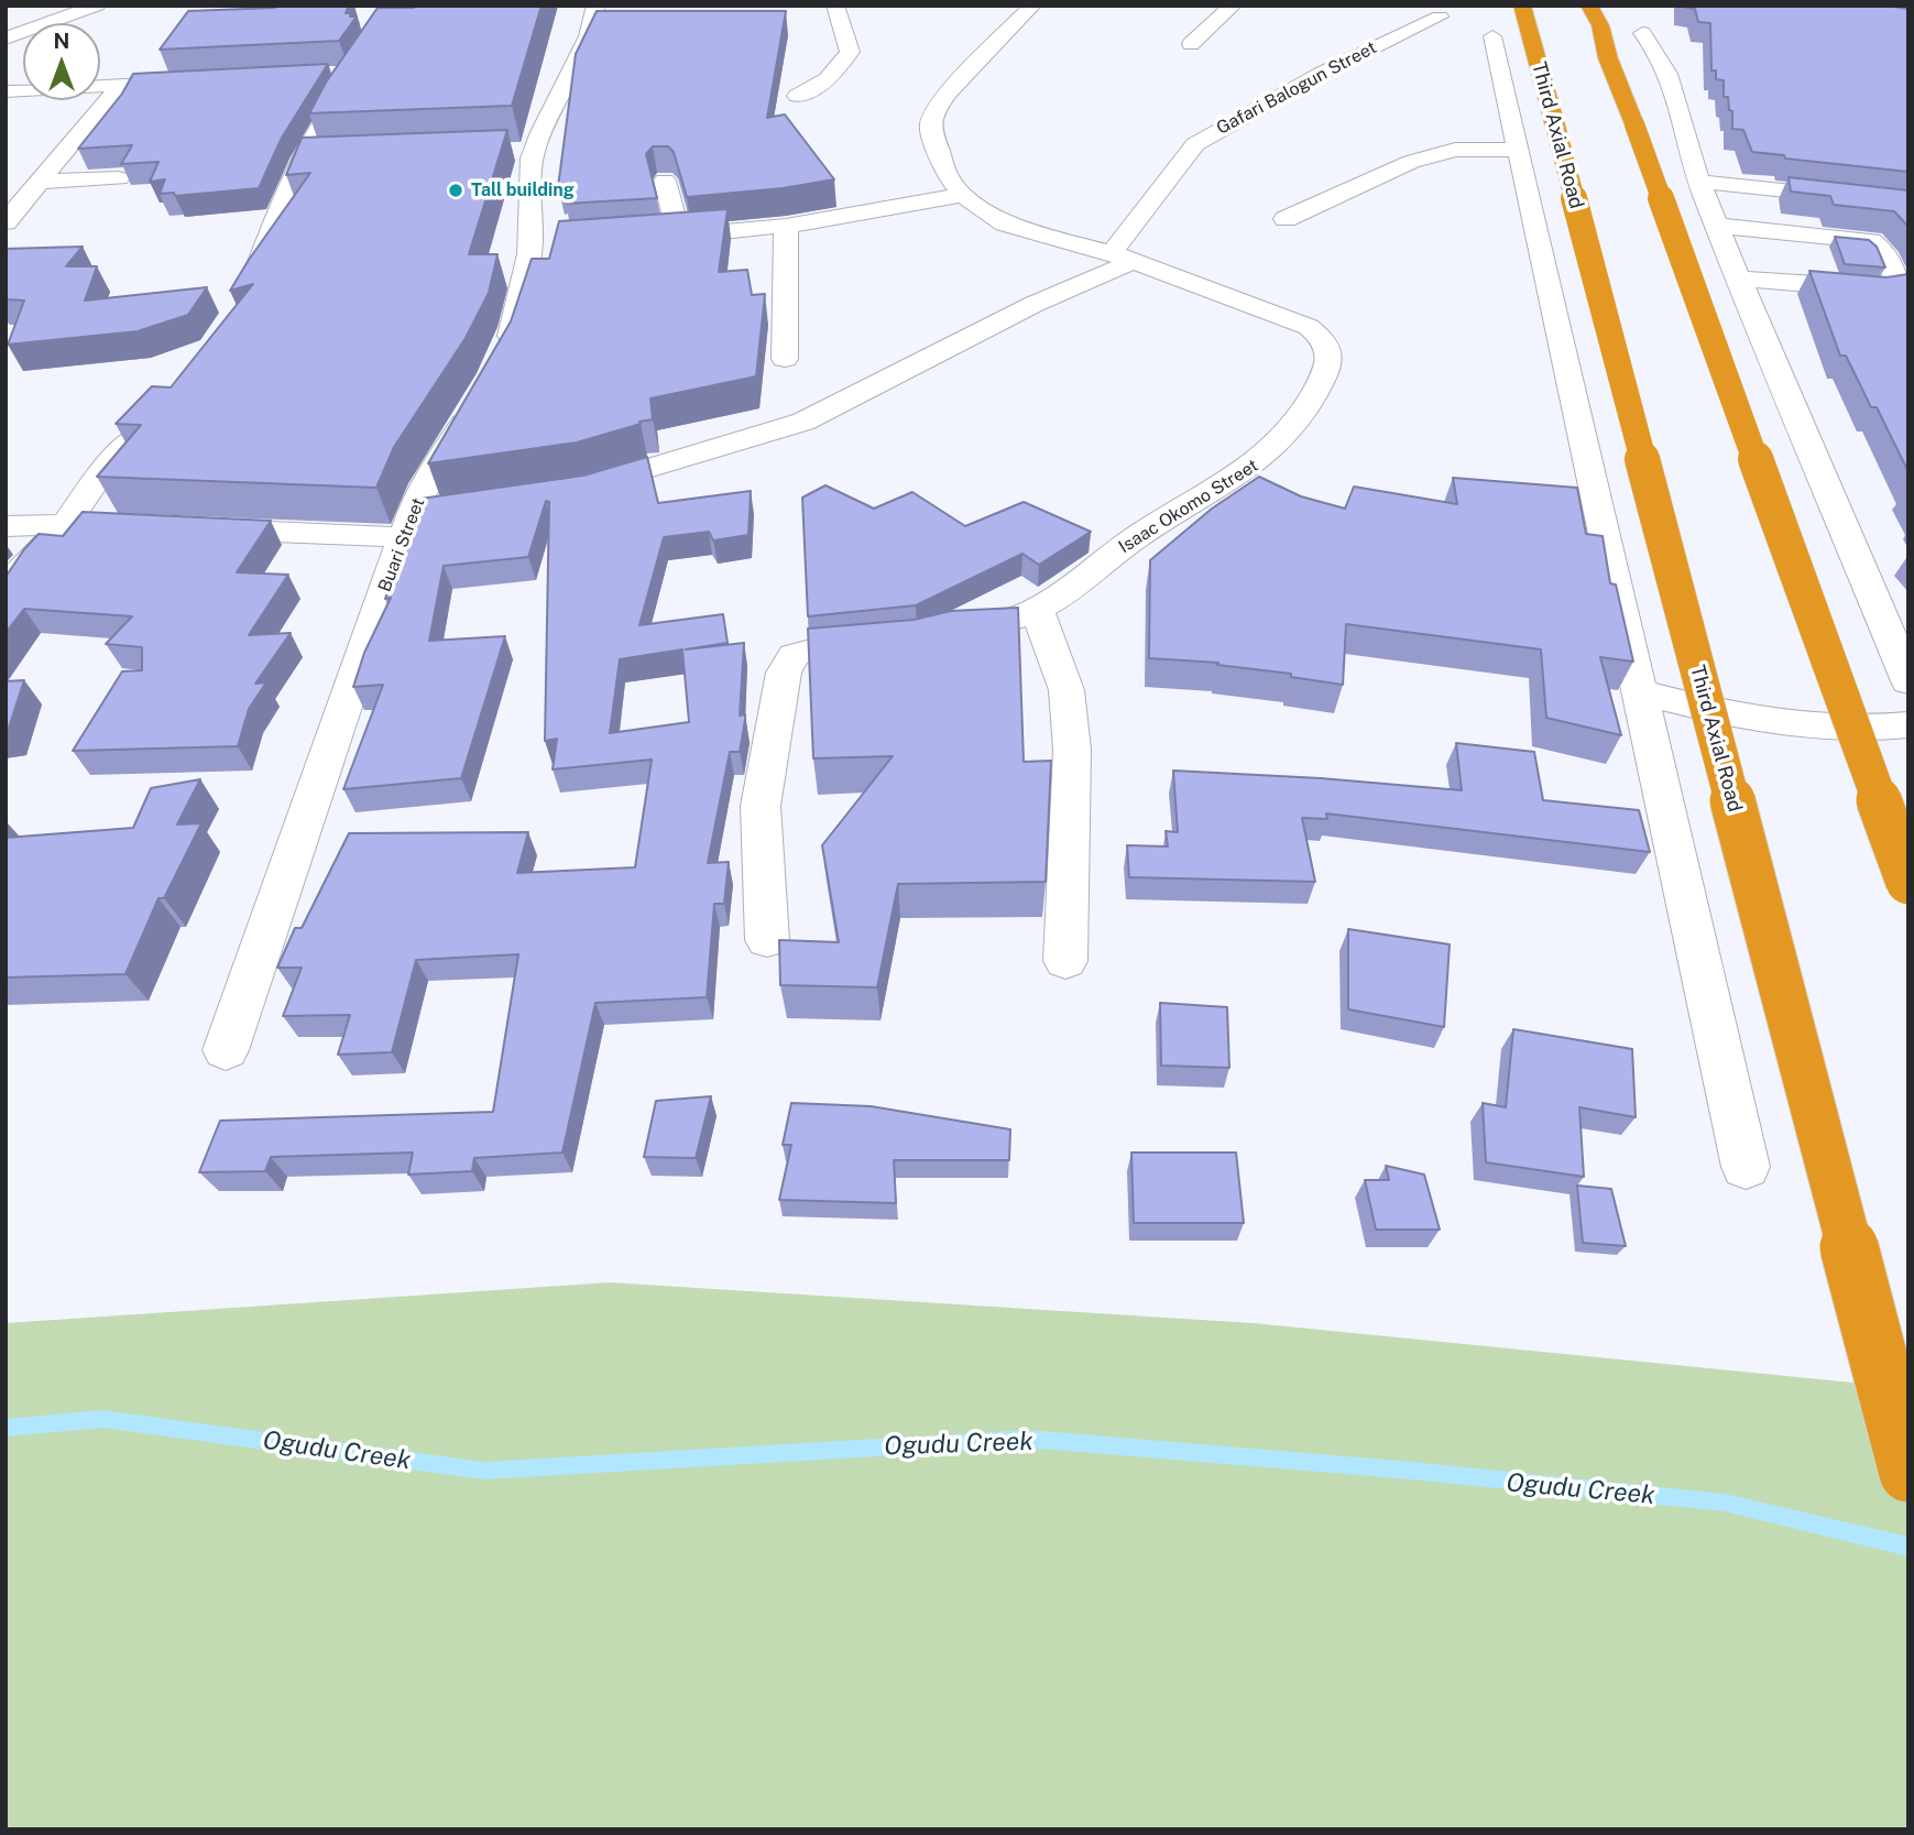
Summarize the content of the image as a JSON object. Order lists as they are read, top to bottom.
{
  "streets": {
    "highway": ["Third Axial Road"],
    "street": ["Gafari Balogun Street", "Isaac Okomo Street", "Buari Street"]
  },
  "crossings": [
    ["Gafari Balogun Street", "Isaac Okomo Street"]
  ],
  "water": ["Ogudu Creek"],
  "places": ["Tall building"],
  "north": "top"
}
